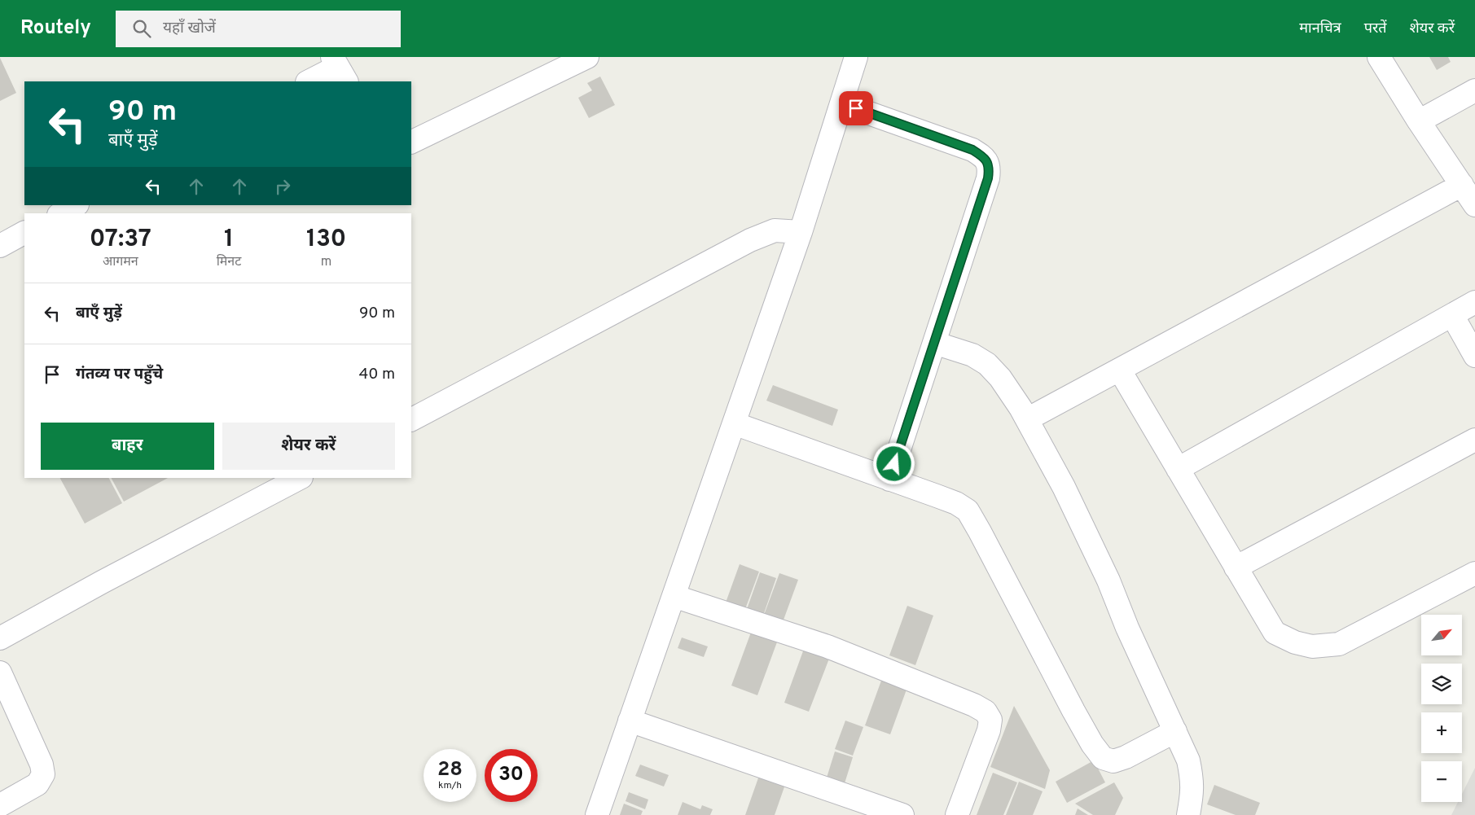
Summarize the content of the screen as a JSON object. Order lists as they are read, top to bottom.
{
  "north": "top right",
  "page": {
    "header": "Routely",
    "search": "यहाँ खोजें",
    "nav": ["मानचित्र", "परतें", "शेयर करें"],
    "turn": ["90 m", "बाएँ मुड़ें"],
    "eta": [
      "07:37",
      "आगमन",
      "1",
      "मिनट",
      "130",
      "m"
    ],
    "list": [
      {
        "name": "बाएँ मुड़ें",
        "value": "90 m"
      },
      {
        "name": "गंतव्य पर पहुँचे",
        "value": "40 m"
      }
    ],
    "buttons": ["बाहर", "शेयर करें"],
    "map_buttons": ["+", "−"],
    "speed": "28 km/h",
    "limit": "30"
  }
}
